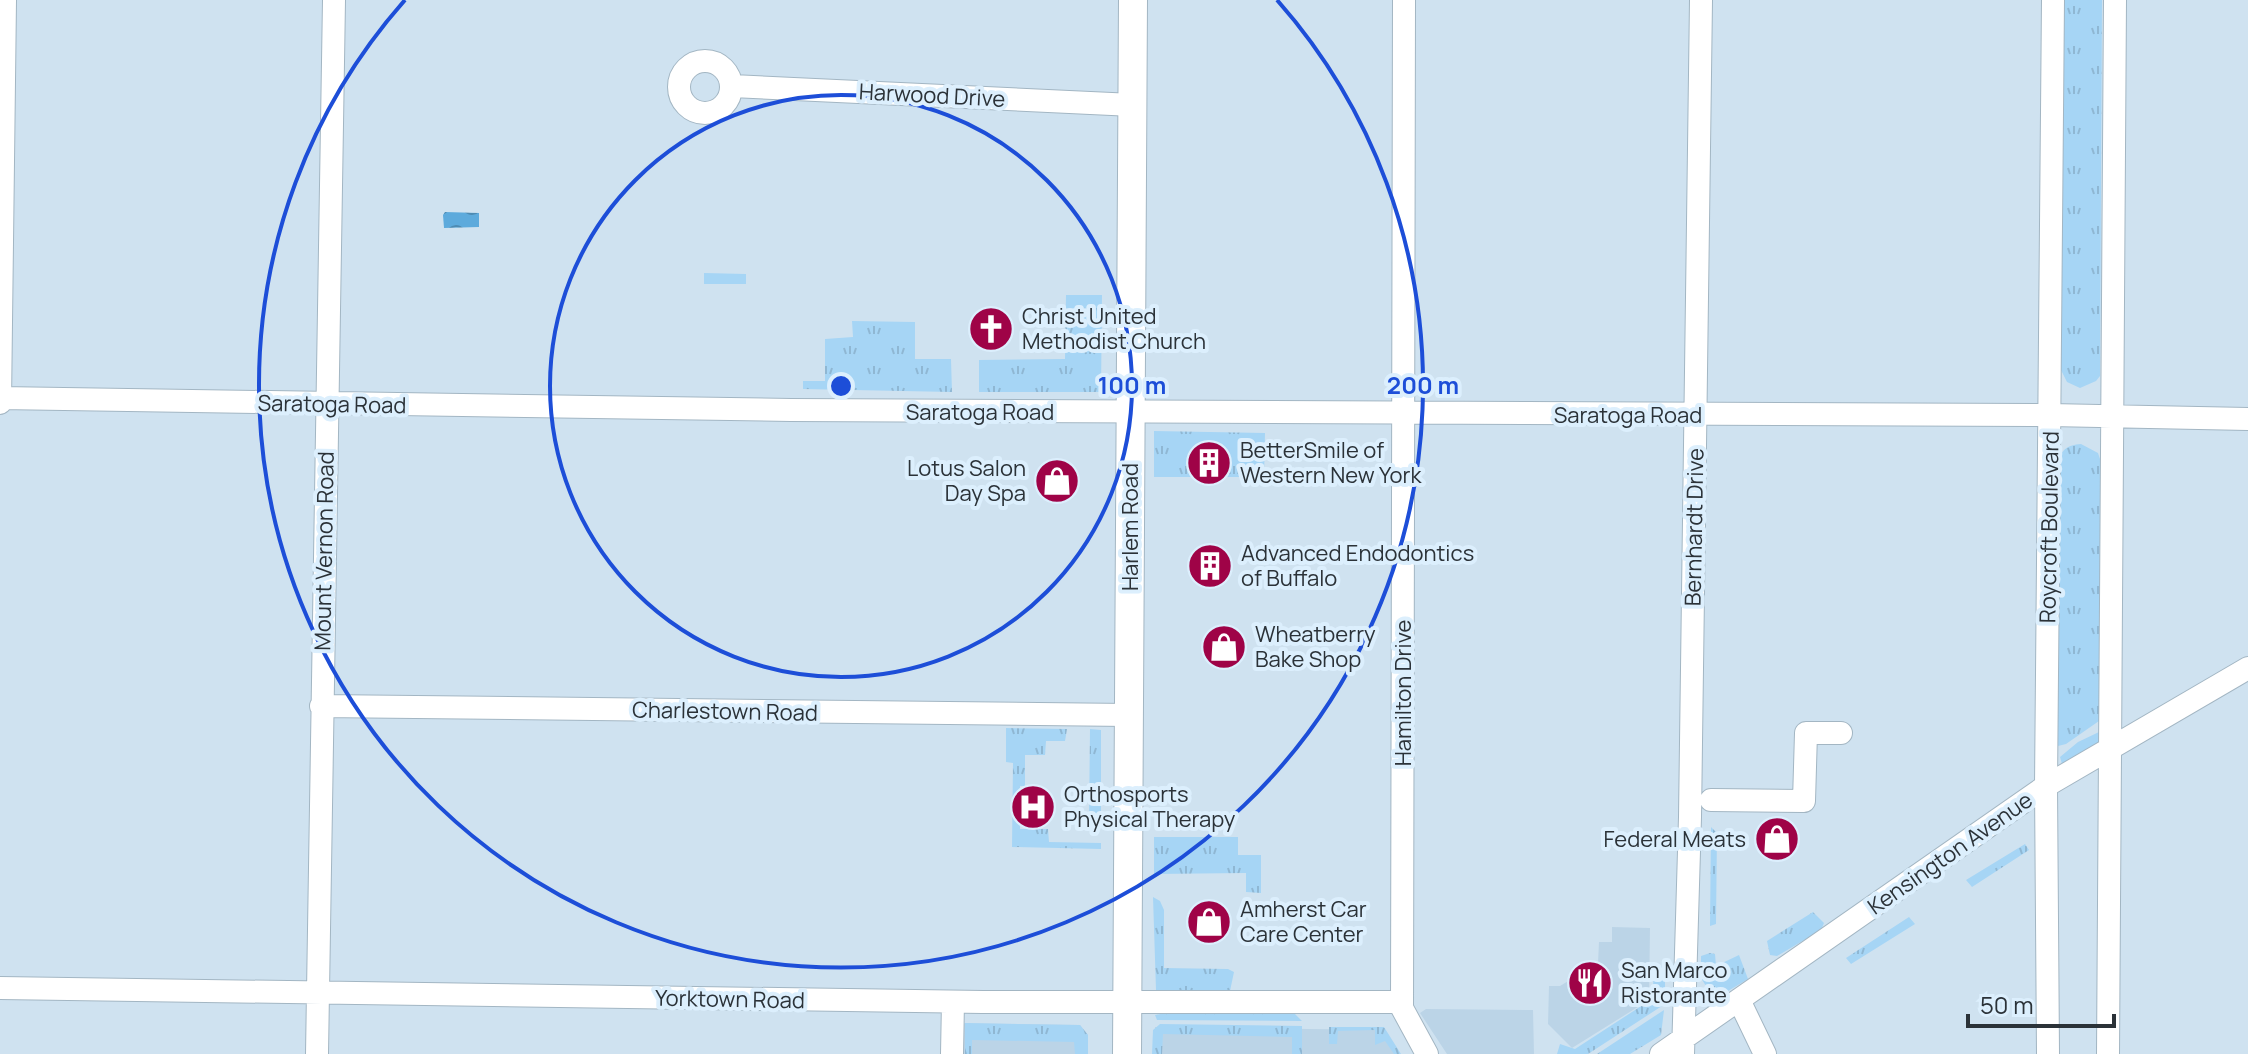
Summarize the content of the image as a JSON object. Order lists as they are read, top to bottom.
{
  "streets": {
    "main road": ["Harlem Road"],
    "street": [
      "Harwood Drive",
      "Saratoga Road",
      "Bernhardt Drive",
      "Roycroft Boulevard",
      "Mount Vernon Road",
      "Hamilton Drive",
      "Charlestown Road",
      "Kensington Avenue",
      "Yorktown Road"
    ]
  },
  "crossings": [
    ["Harwood Drive", "Harlem Road"],
    ["Saratoga Road", "Harlem Road"],
    ["Saratoga Road", "Bernhardt Drive"],
    ["Saratoga Road", "Roycroft Boulevard"],
    ["Saratoga Road", "Mount Vernon Road"],
    ["Saratoga Road", "Hamilton Drive"],
    ["Harlem Road", "Charlestown Road"],
    ["Harlem Road", "Yorktown Road"],
    ["Bernhardt Drive", "Kensington Avenue"],
    ["Roycroft Boulevard", "Kensington Avenue"],
    ["Mount Vernon Road", "Charlestown Road"],
    ["Mount Vernon Road", "Yorktown Road"],
    ["Hamilton Drive", "Yorktown Road"]
  ],
  "places": {
    "church": ["Christ United Methodist Church"],
    "building": ["BetterSmile of Western New York", "Advanced Endodontics of Buffalo"],
    "shop": [
      "Lotus Salon Day Spa",
      "Wheatberry Bake Shop",
      "Federal Meats",
      "Amherst Car Care Center"
    ],
    "hospital": ["Orthosports Physical Therapy"],
    "restaurant": ["San Marco Ristorante"]
  },
  "scale_bar": "50 m",
  "rings": ["100 m", "200 m"]
}
